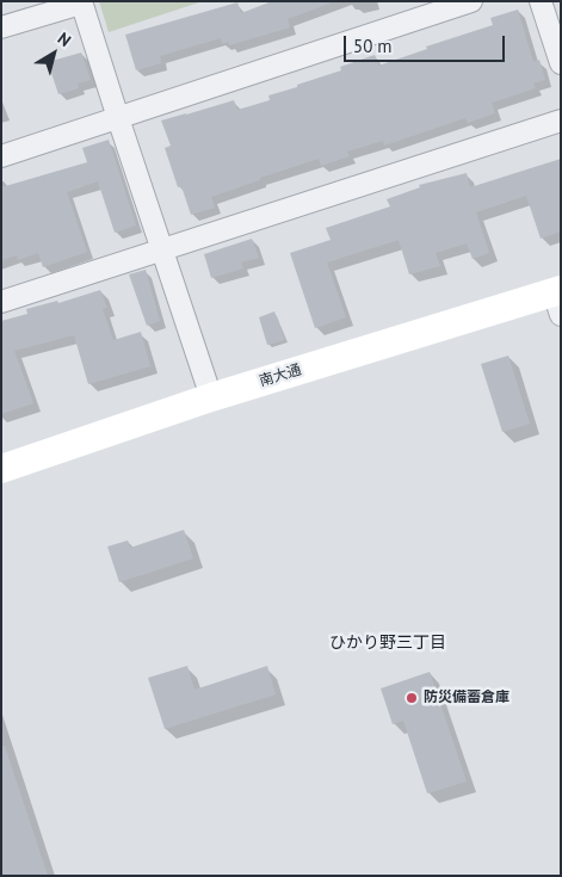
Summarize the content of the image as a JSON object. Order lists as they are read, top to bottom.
{
  "streets": {
    "street": ["南大通"]
  },
  "districts": ["ひかり野三丁目"],
  "places": ["防災備蓄倉庫"],
  "scale_bar": "50 m",
  "north": "top right"
}
